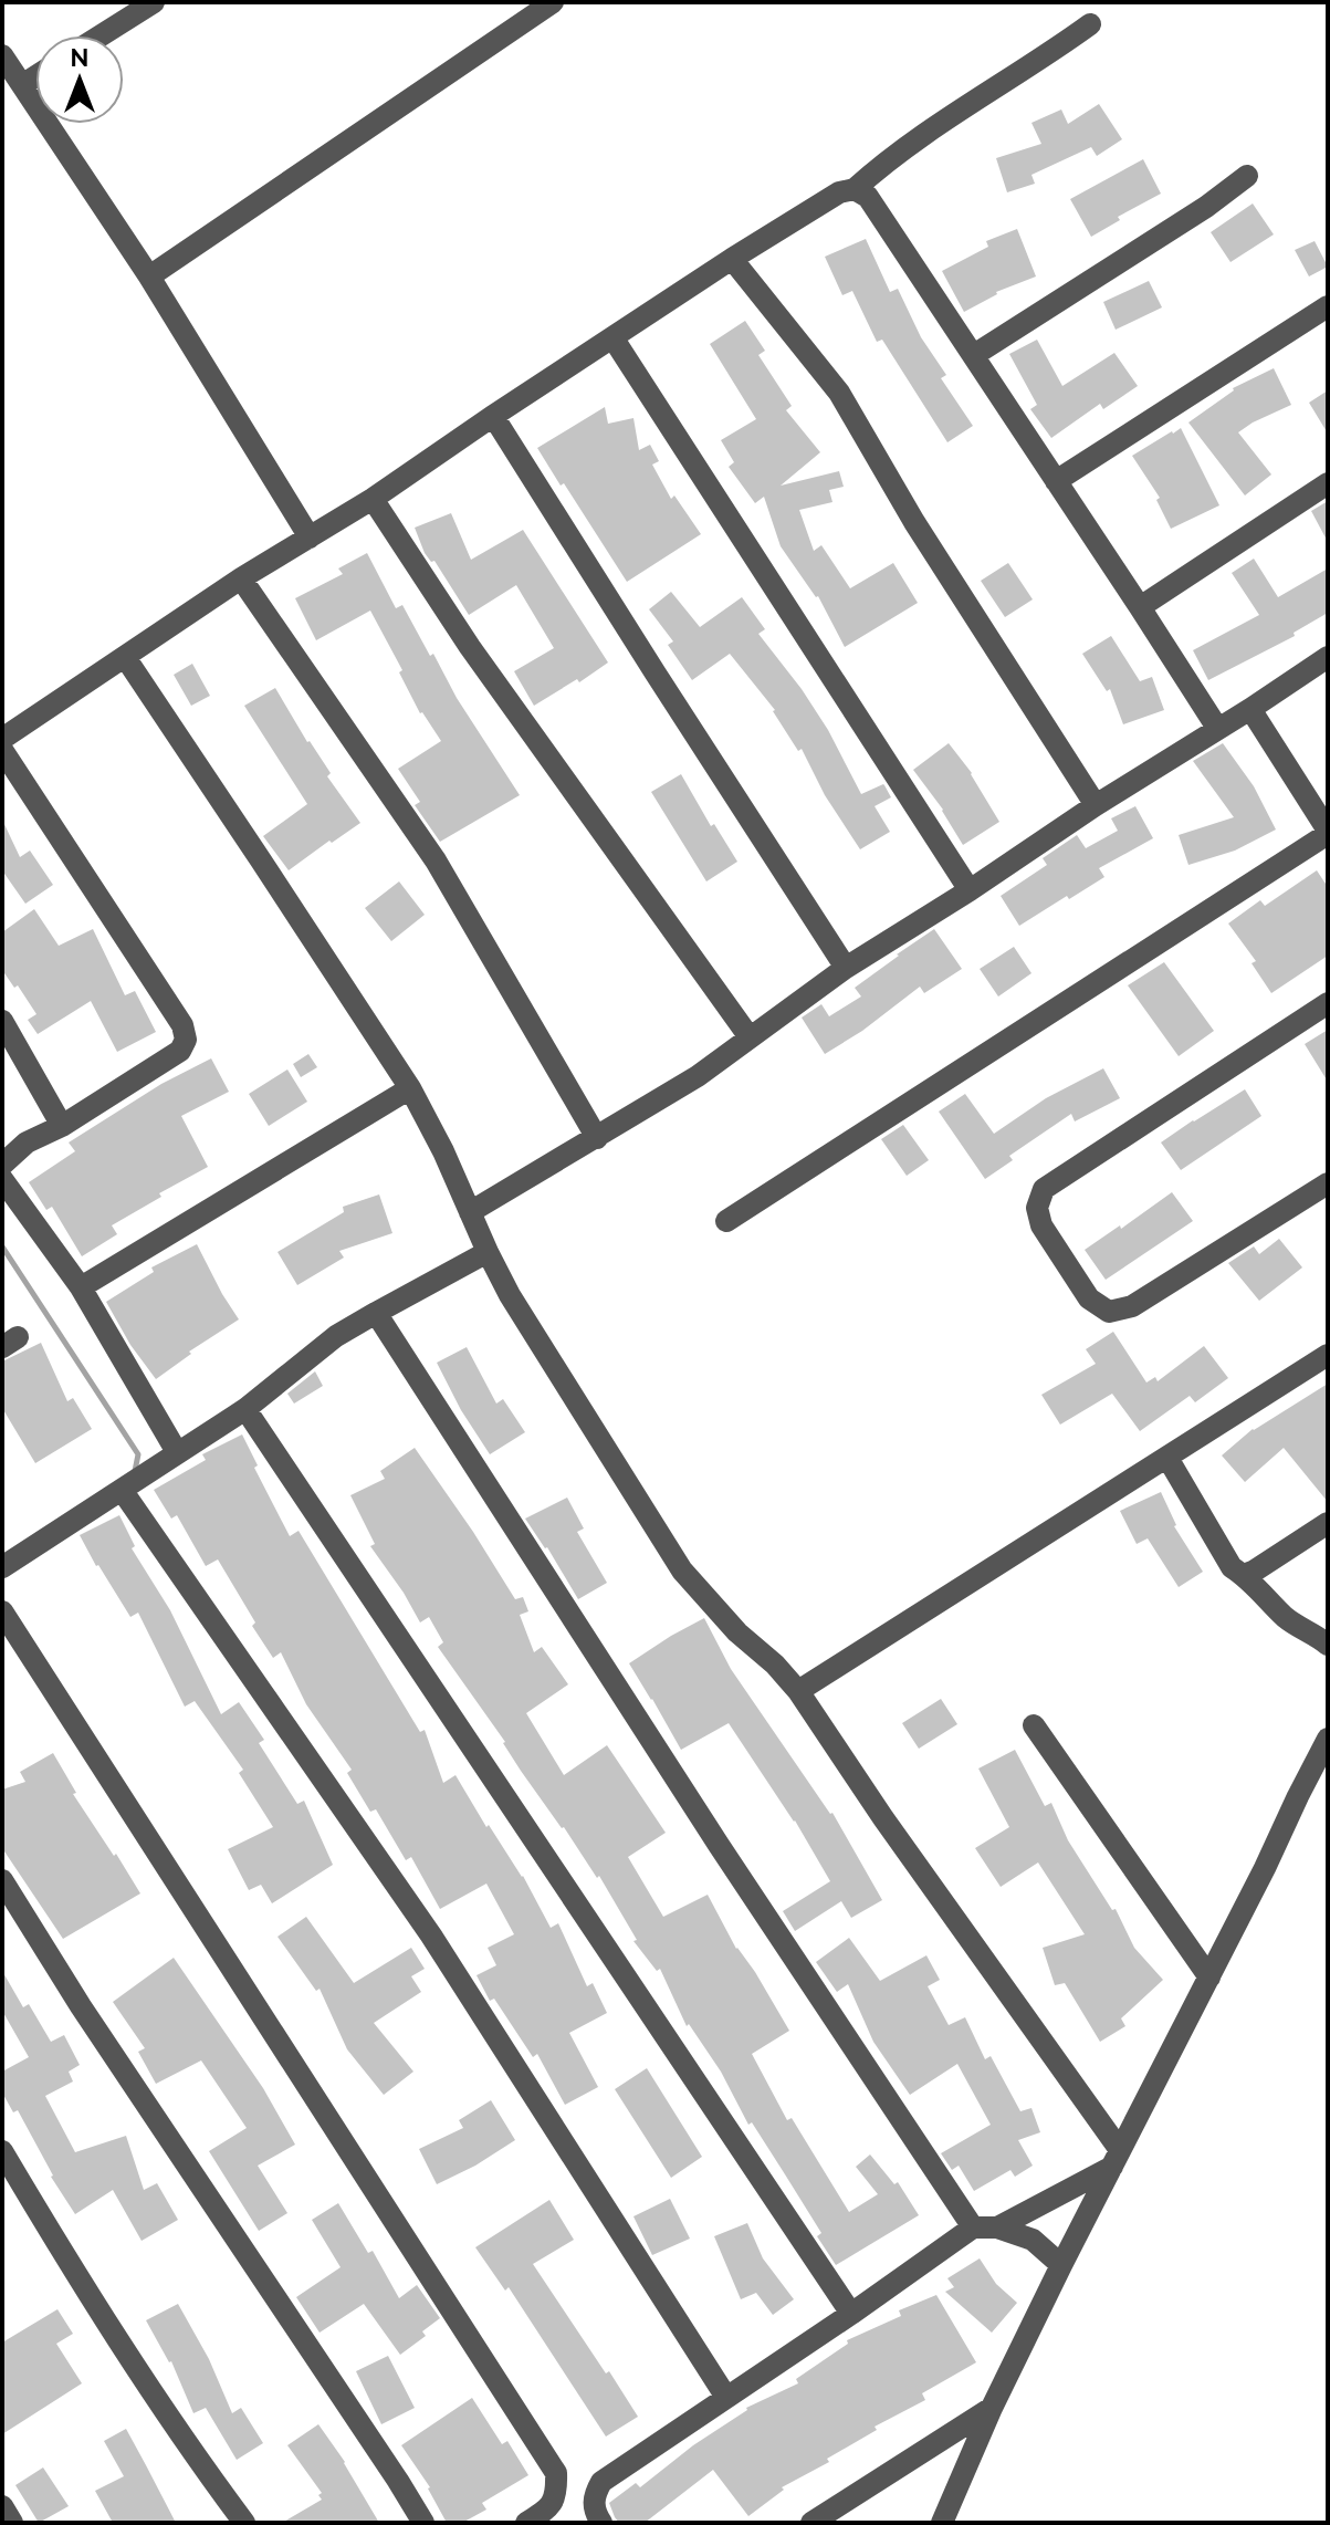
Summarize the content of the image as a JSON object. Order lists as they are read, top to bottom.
{
  "north": "top"
}
